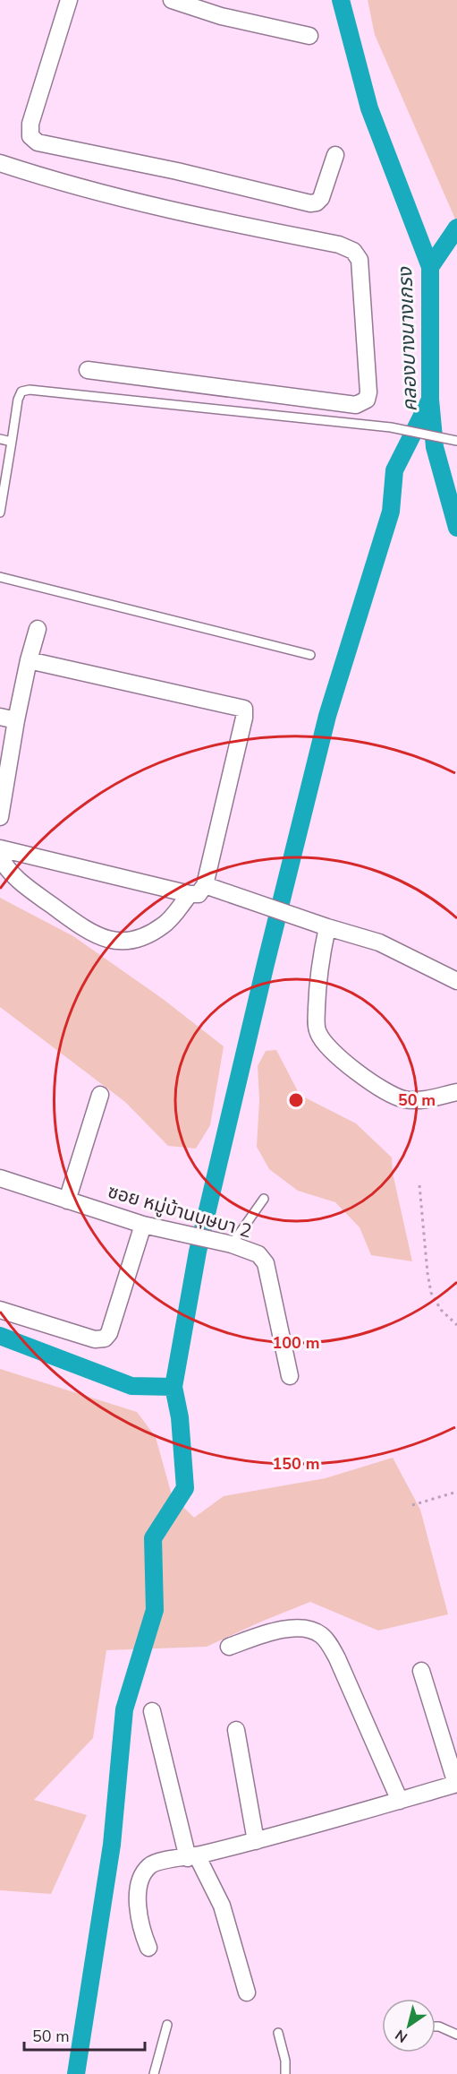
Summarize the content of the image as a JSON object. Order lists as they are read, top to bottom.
{
  "streets": {
    "street": ["ซอย หมู่บ้านบุษบา 2"]
  },
  "water": ["คลองบางนางเกรง"],
  "scale_bar": "50 m",
  "north": "bottom left",
  "rings": ["50 m", "100 m", "150 m"]
}
